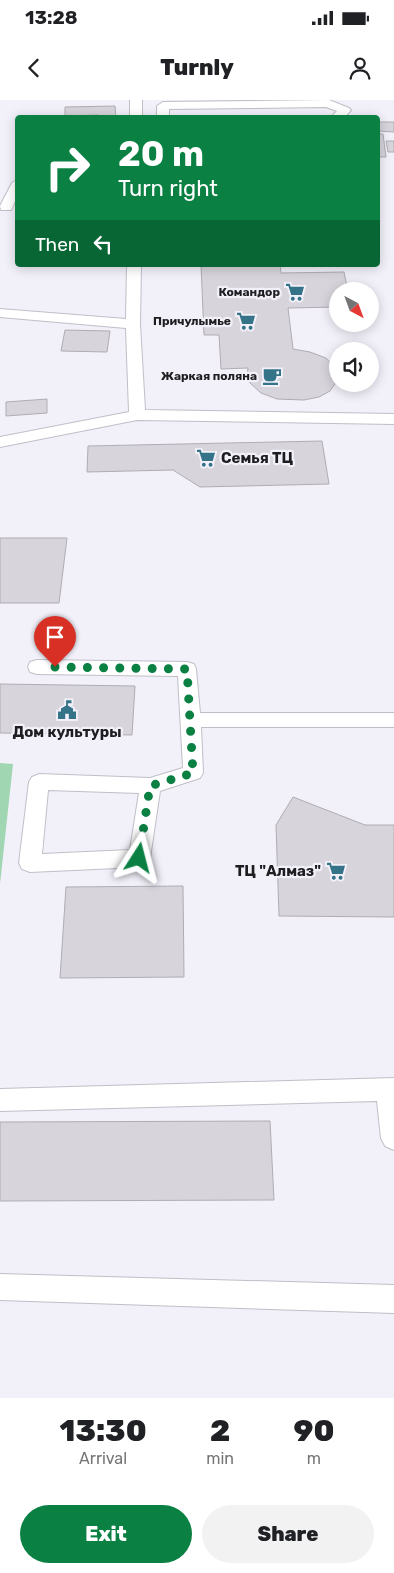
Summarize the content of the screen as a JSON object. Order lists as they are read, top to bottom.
{
  "places": {
    "supermarket": [
      "Командор",
      "Причулымье",
      "Семья ТЦ",
      "ТЦ \"Алмаз\""
    ],
    "cafe": ["Жаркая поляна"],
    "public building": ["Дом культуры"]
  },
  "north": "bottom right",
  "page": {
    "status": "13:28",
    "header": "Turnly",
    "turn": ["20 m", "Turn right"],
    "then": "Then",
    "eta": [
      "13:30",
      "Arrival",
      "2",
      "min",
      "90",
      "m"
    ],
    "buttons": ["Exit", "Share"]
  }
}
